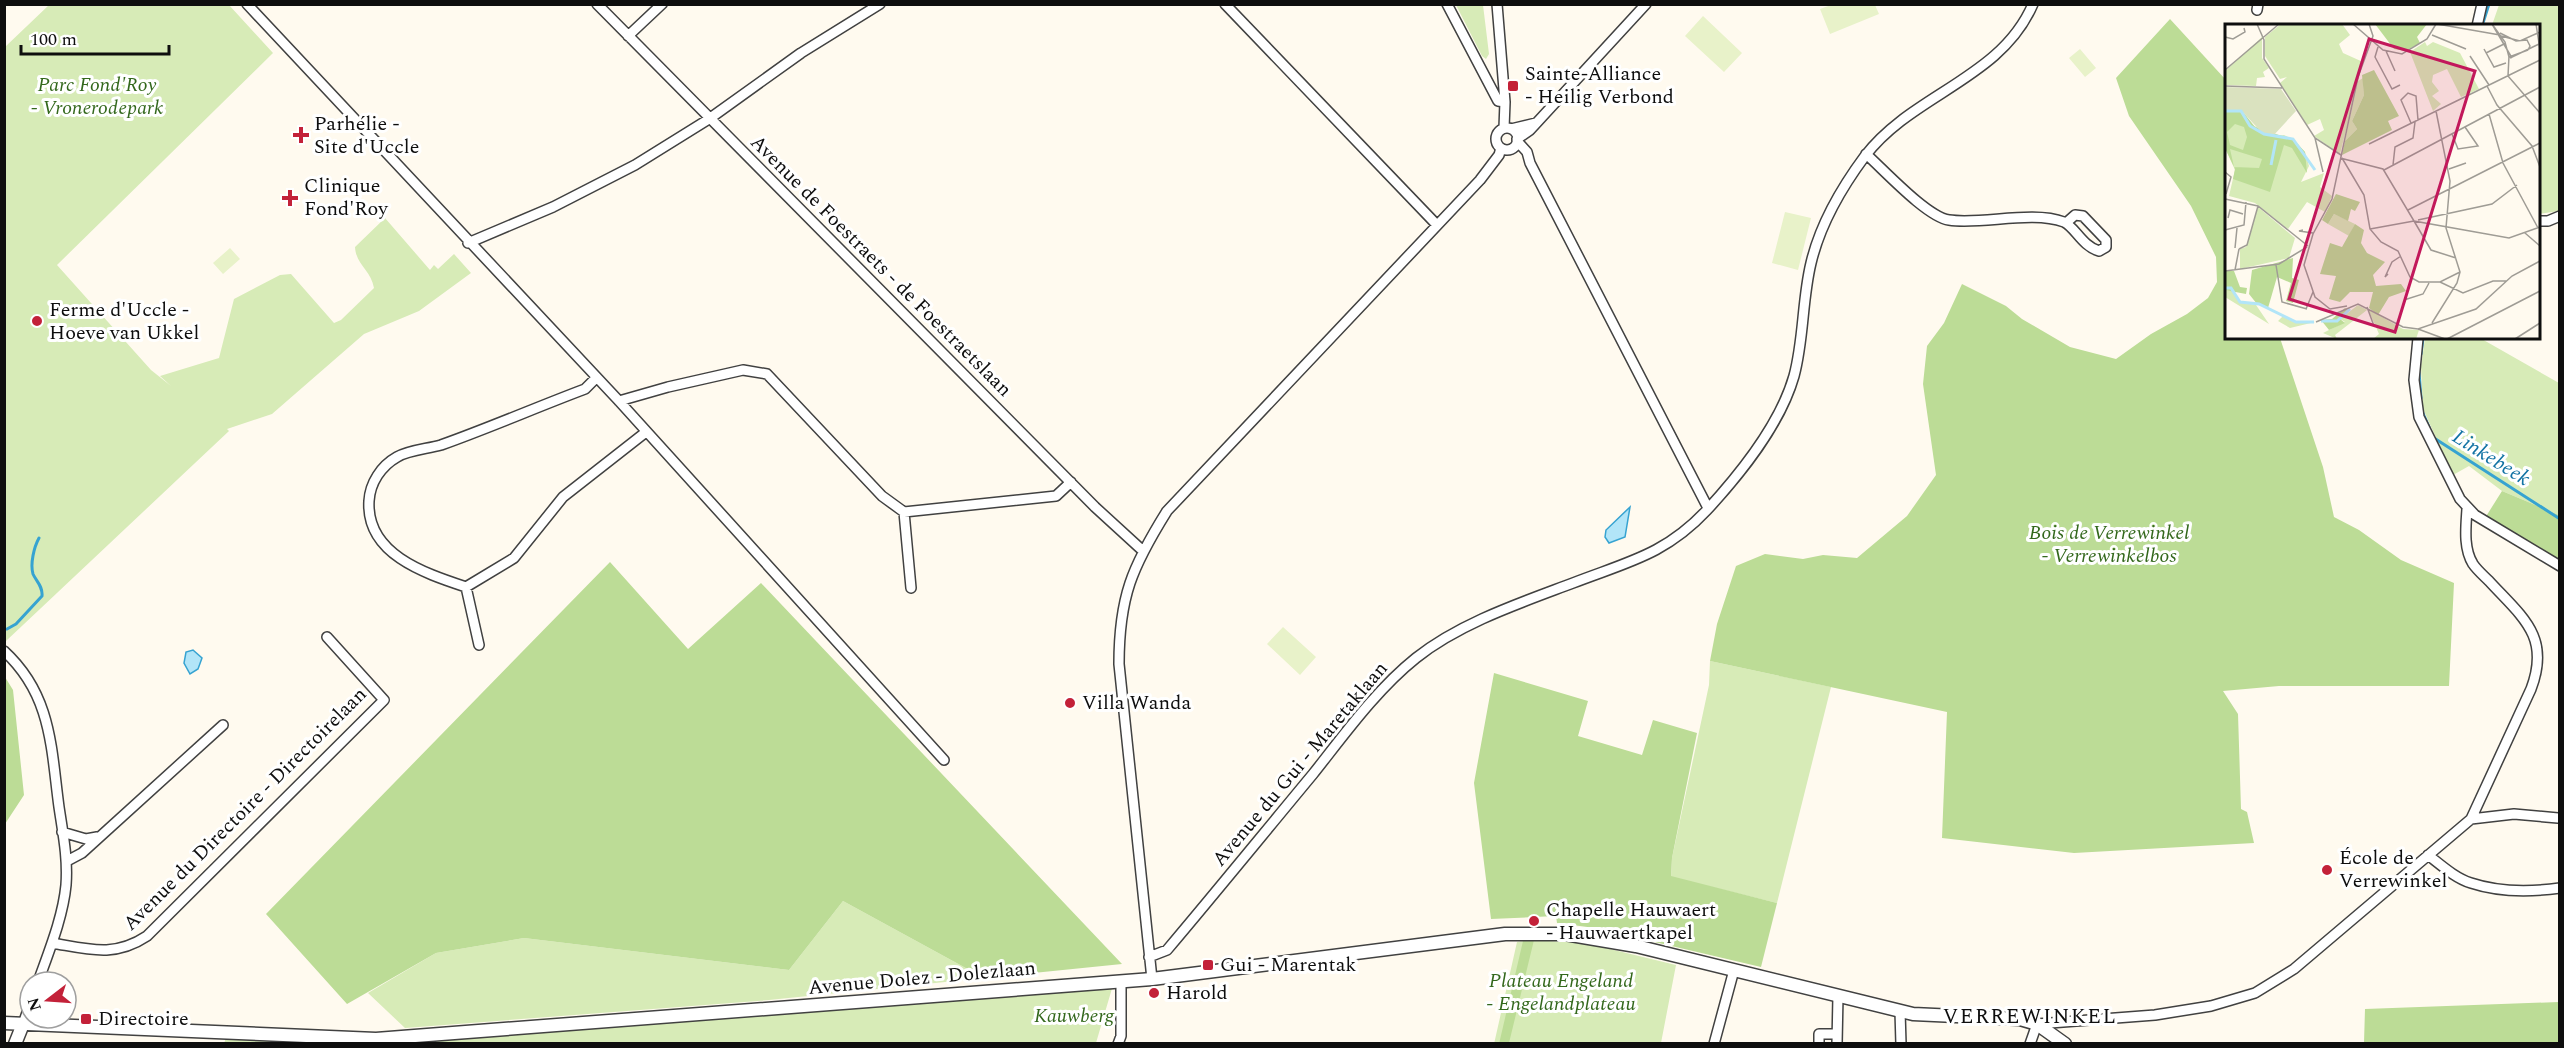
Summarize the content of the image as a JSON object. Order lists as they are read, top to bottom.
{
  "streets": {
    "street": [
      "Avenue de Foestraets - de Foestraetslaan",
      "Avenue du Gui - Maretaklaan",
      "Avenue du Directoire - Directoirelaan",
      "Avenue Dolez - Dolezlaan"
    ]
  },
  "districts": ["VERREWINKEL"],
  "water": ["Linkebeek"],
  "parks": [
    "Parc Fond'Roy - Vronerodepark",
    "Bois de Verrewinkel - Verrewinkelbos",
    "Plateau Engeland - Engelandplateau",
    "Kauwberg"
  ],
  "places": {
    "transit": ["Sainte-Alliance - Heilig Verbond", "Gui - Marentak", "Directoire"],
    "health": ["Parhélie - Site d'Uccle", "Clinique Fond'Roy"],
    "other": [
      "Ferme d'Uccle - Hoeve van Ukkel",
      "Villa Wanda",
      "École de Verrewinkel",
      "Chapelle Hauwaert - Hauwaertkapel",
      "Harold"
    ]
  },
  "scale_bar": "100 m",
  "north": "left"
}
